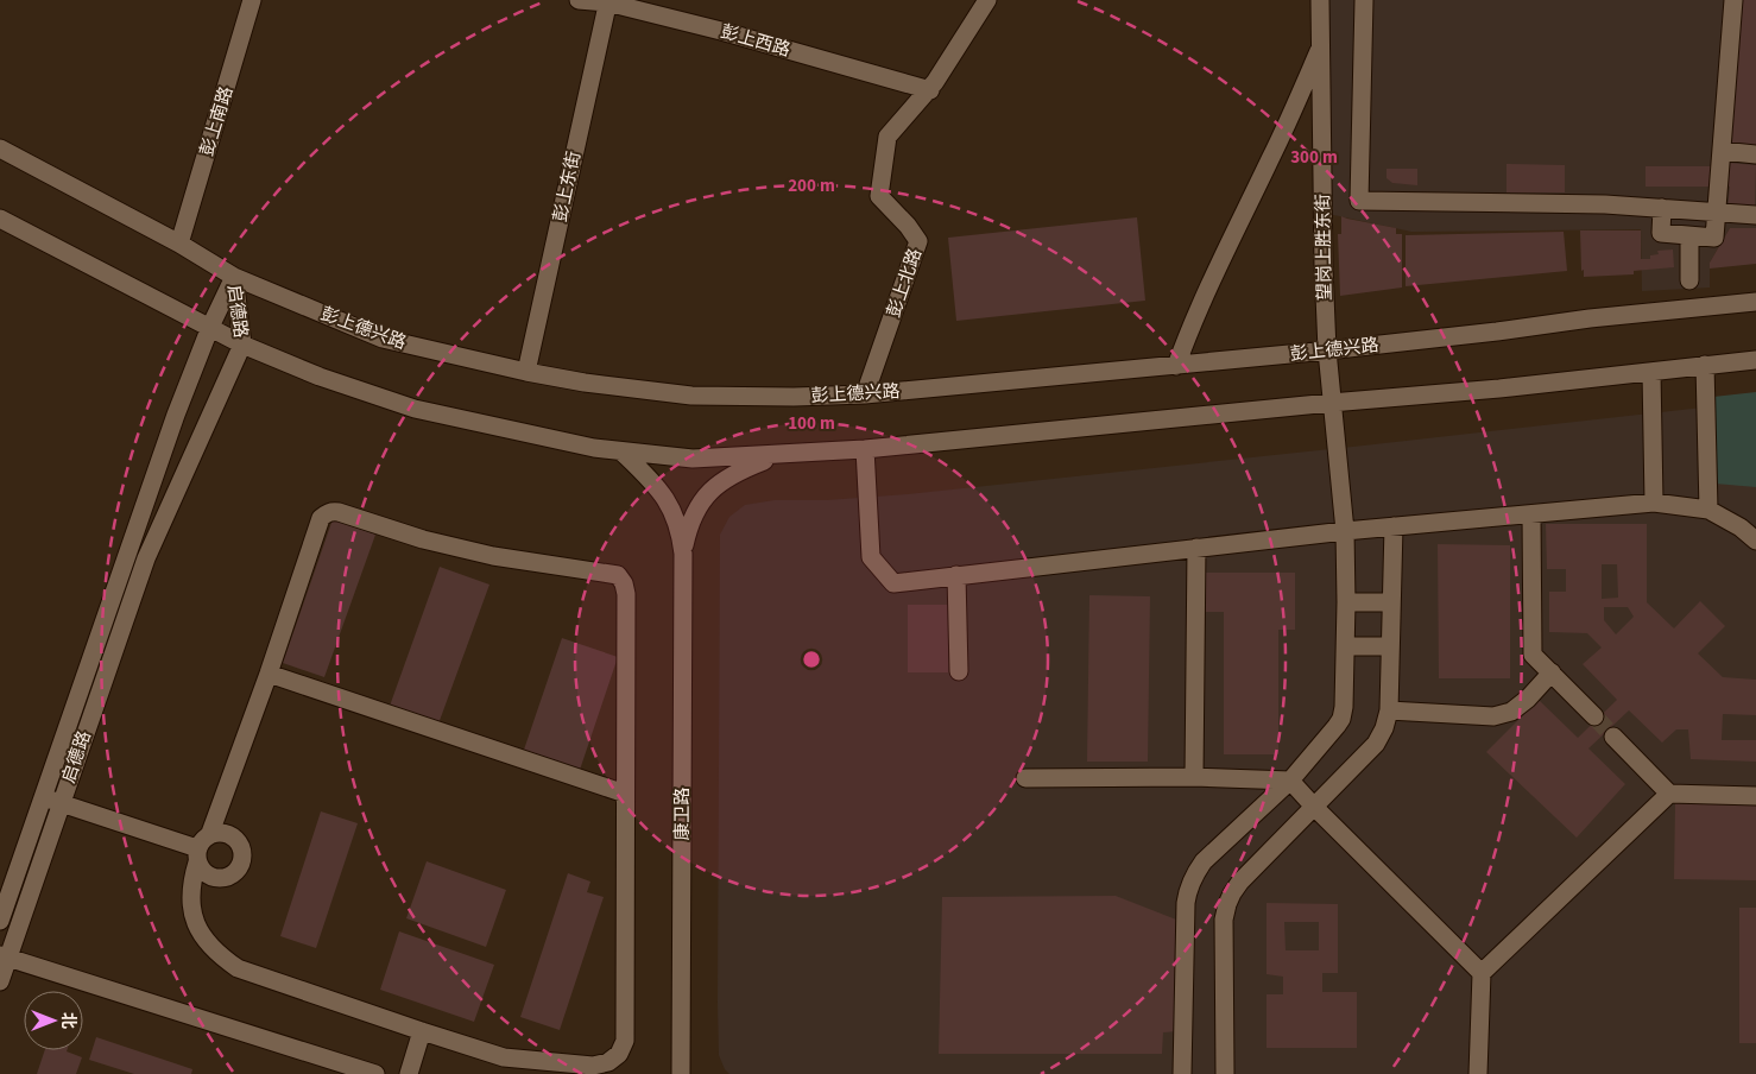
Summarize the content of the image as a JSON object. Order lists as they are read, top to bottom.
{
  "streets": {
    "street": [
      "彭上西路",
      "彭上南路",
      "彭上东街",
      "望岗上胜东街",
      "彭上北路",
      "启德路",
      "彭上德兴路",
      "康卫路"
    ]
  },
  "crossings": [
    ["彭上西路", "彭上东街"],
    ["彭上西路", "彭上北路"],
    ["彭上南路", "彭上德兴路"],
    ["彭上东街", "彭上德兴路"],
    ["望岗上胜东街", "彭上德兴路"],
    ["彭上北路", "彭上德兴路"],
    ["启德路", "彭上德兴路"]
  ],
  "north": "right",
  "rings": ["300 m", "200 m", "100 m"]
}
